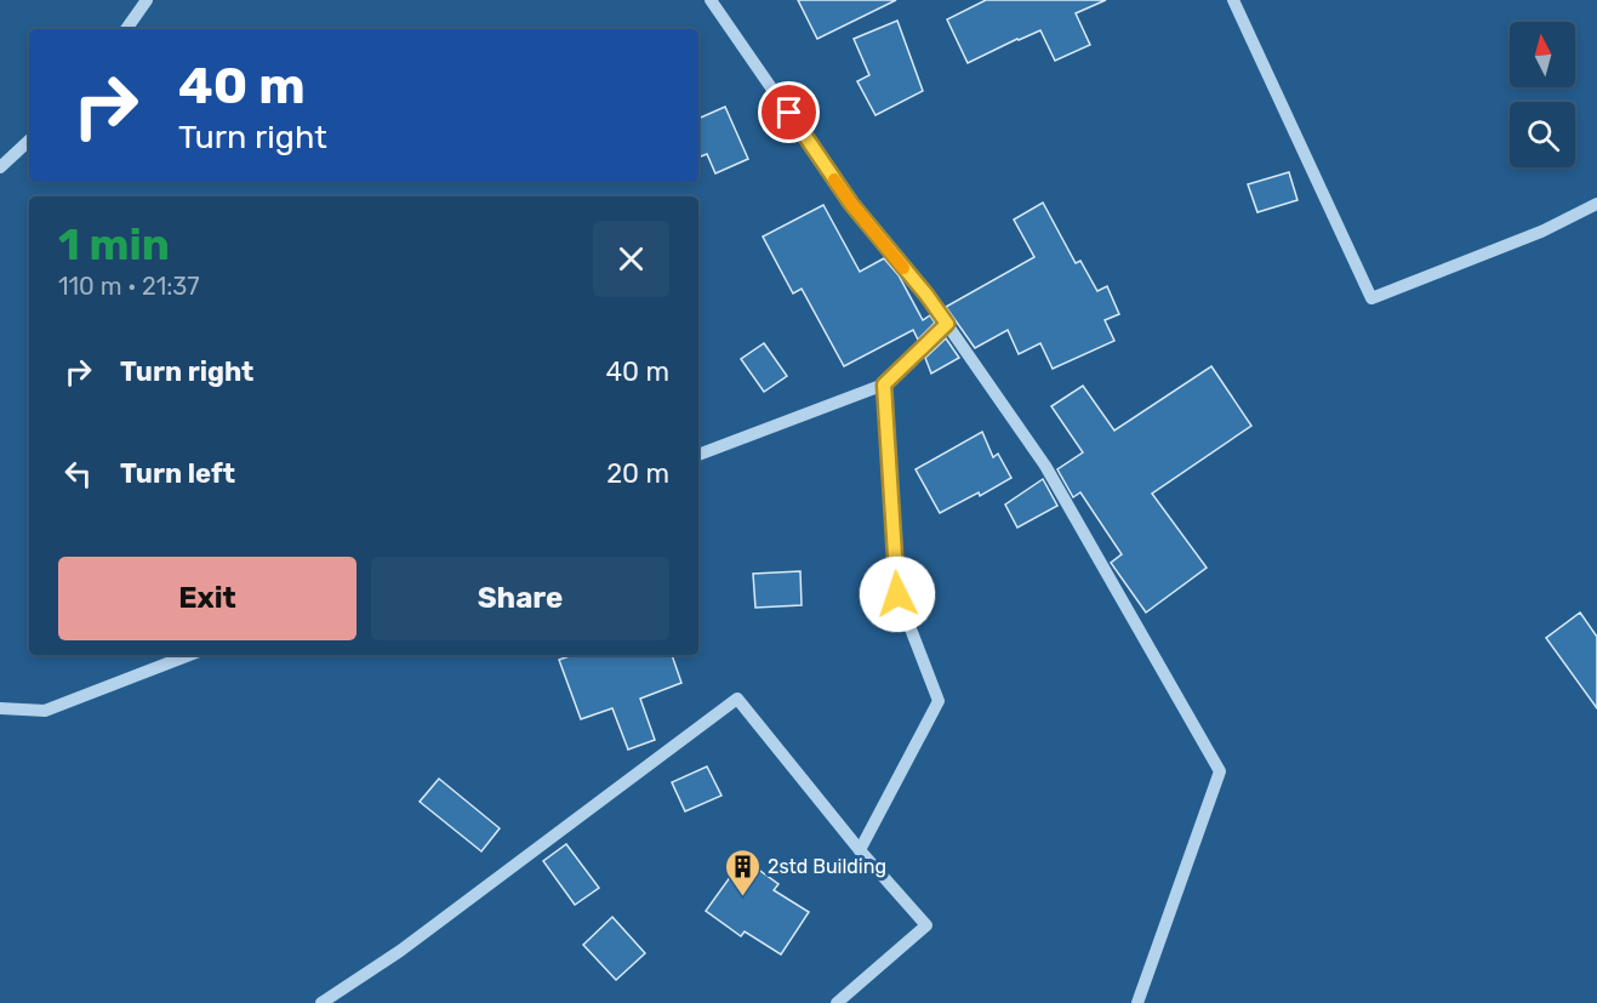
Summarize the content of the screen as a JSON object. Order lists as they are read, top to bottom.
{
  "places": {
    "building": ["2std Building"]
  },
  "north": "top",
  "page": {
    "turn": ["40 m", "Turn right"],
    "heading": ["1 min", "110 m · 21:37"],
    "list": [
      {
        "name": "Turn right",
        "value": "40 m"
      },
      {
        "name": "Turn left",
        "value": "20 m"
      }
    ],
    "buttons": ["Exit", "Share"]
  }
}
